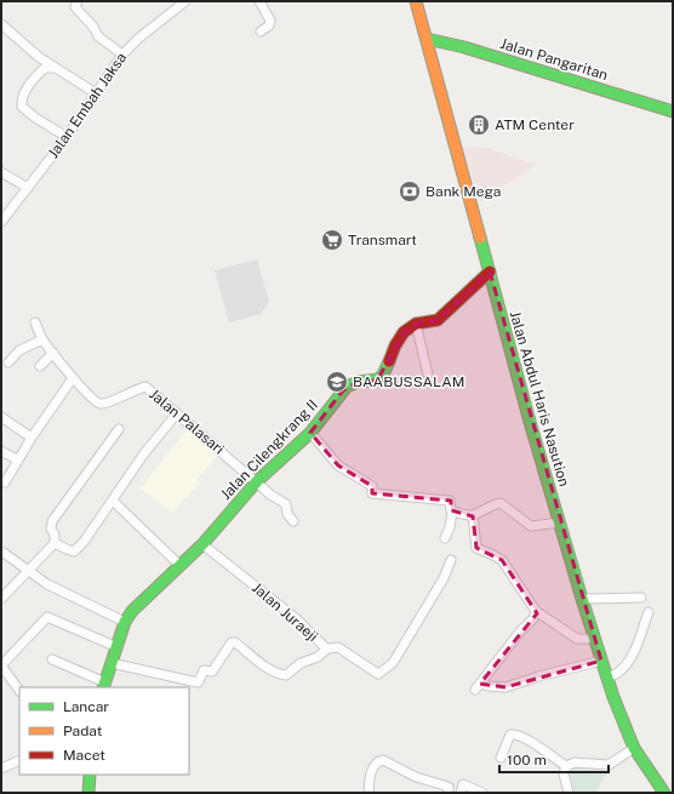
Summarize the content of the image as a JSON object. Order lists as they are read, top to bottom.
{
  "streets": {
    "main road": ["Jalan Pangaritan", "Jalan Abdul Haris Nasution", "Jalan Cilengkrang II"],
    "street": ["Jalan Embah Jaksa", "Jalan Palasari", "Jalan Juraeji"]
  },
  "crossings": [
    ["Jalan Pangaritan", "Jalan Abdul Haris Nasution"],
    ["Jalan Palasari", "Jalan Cilengkrang II"],
    ["Jalan Cilengkrang II", "Jalan Juraeji"]
  ],
  "places": {
    "building": ["ATM Center"],
    "bank": ["Bank Mega"],
    "supermarket": ["Transmart"],
    "school or university": ["BAABUSSALAM"]
  },
  "legend": ["Lancar", "Padat", "Macet"],
  "scale_bar": "100 m"
}
